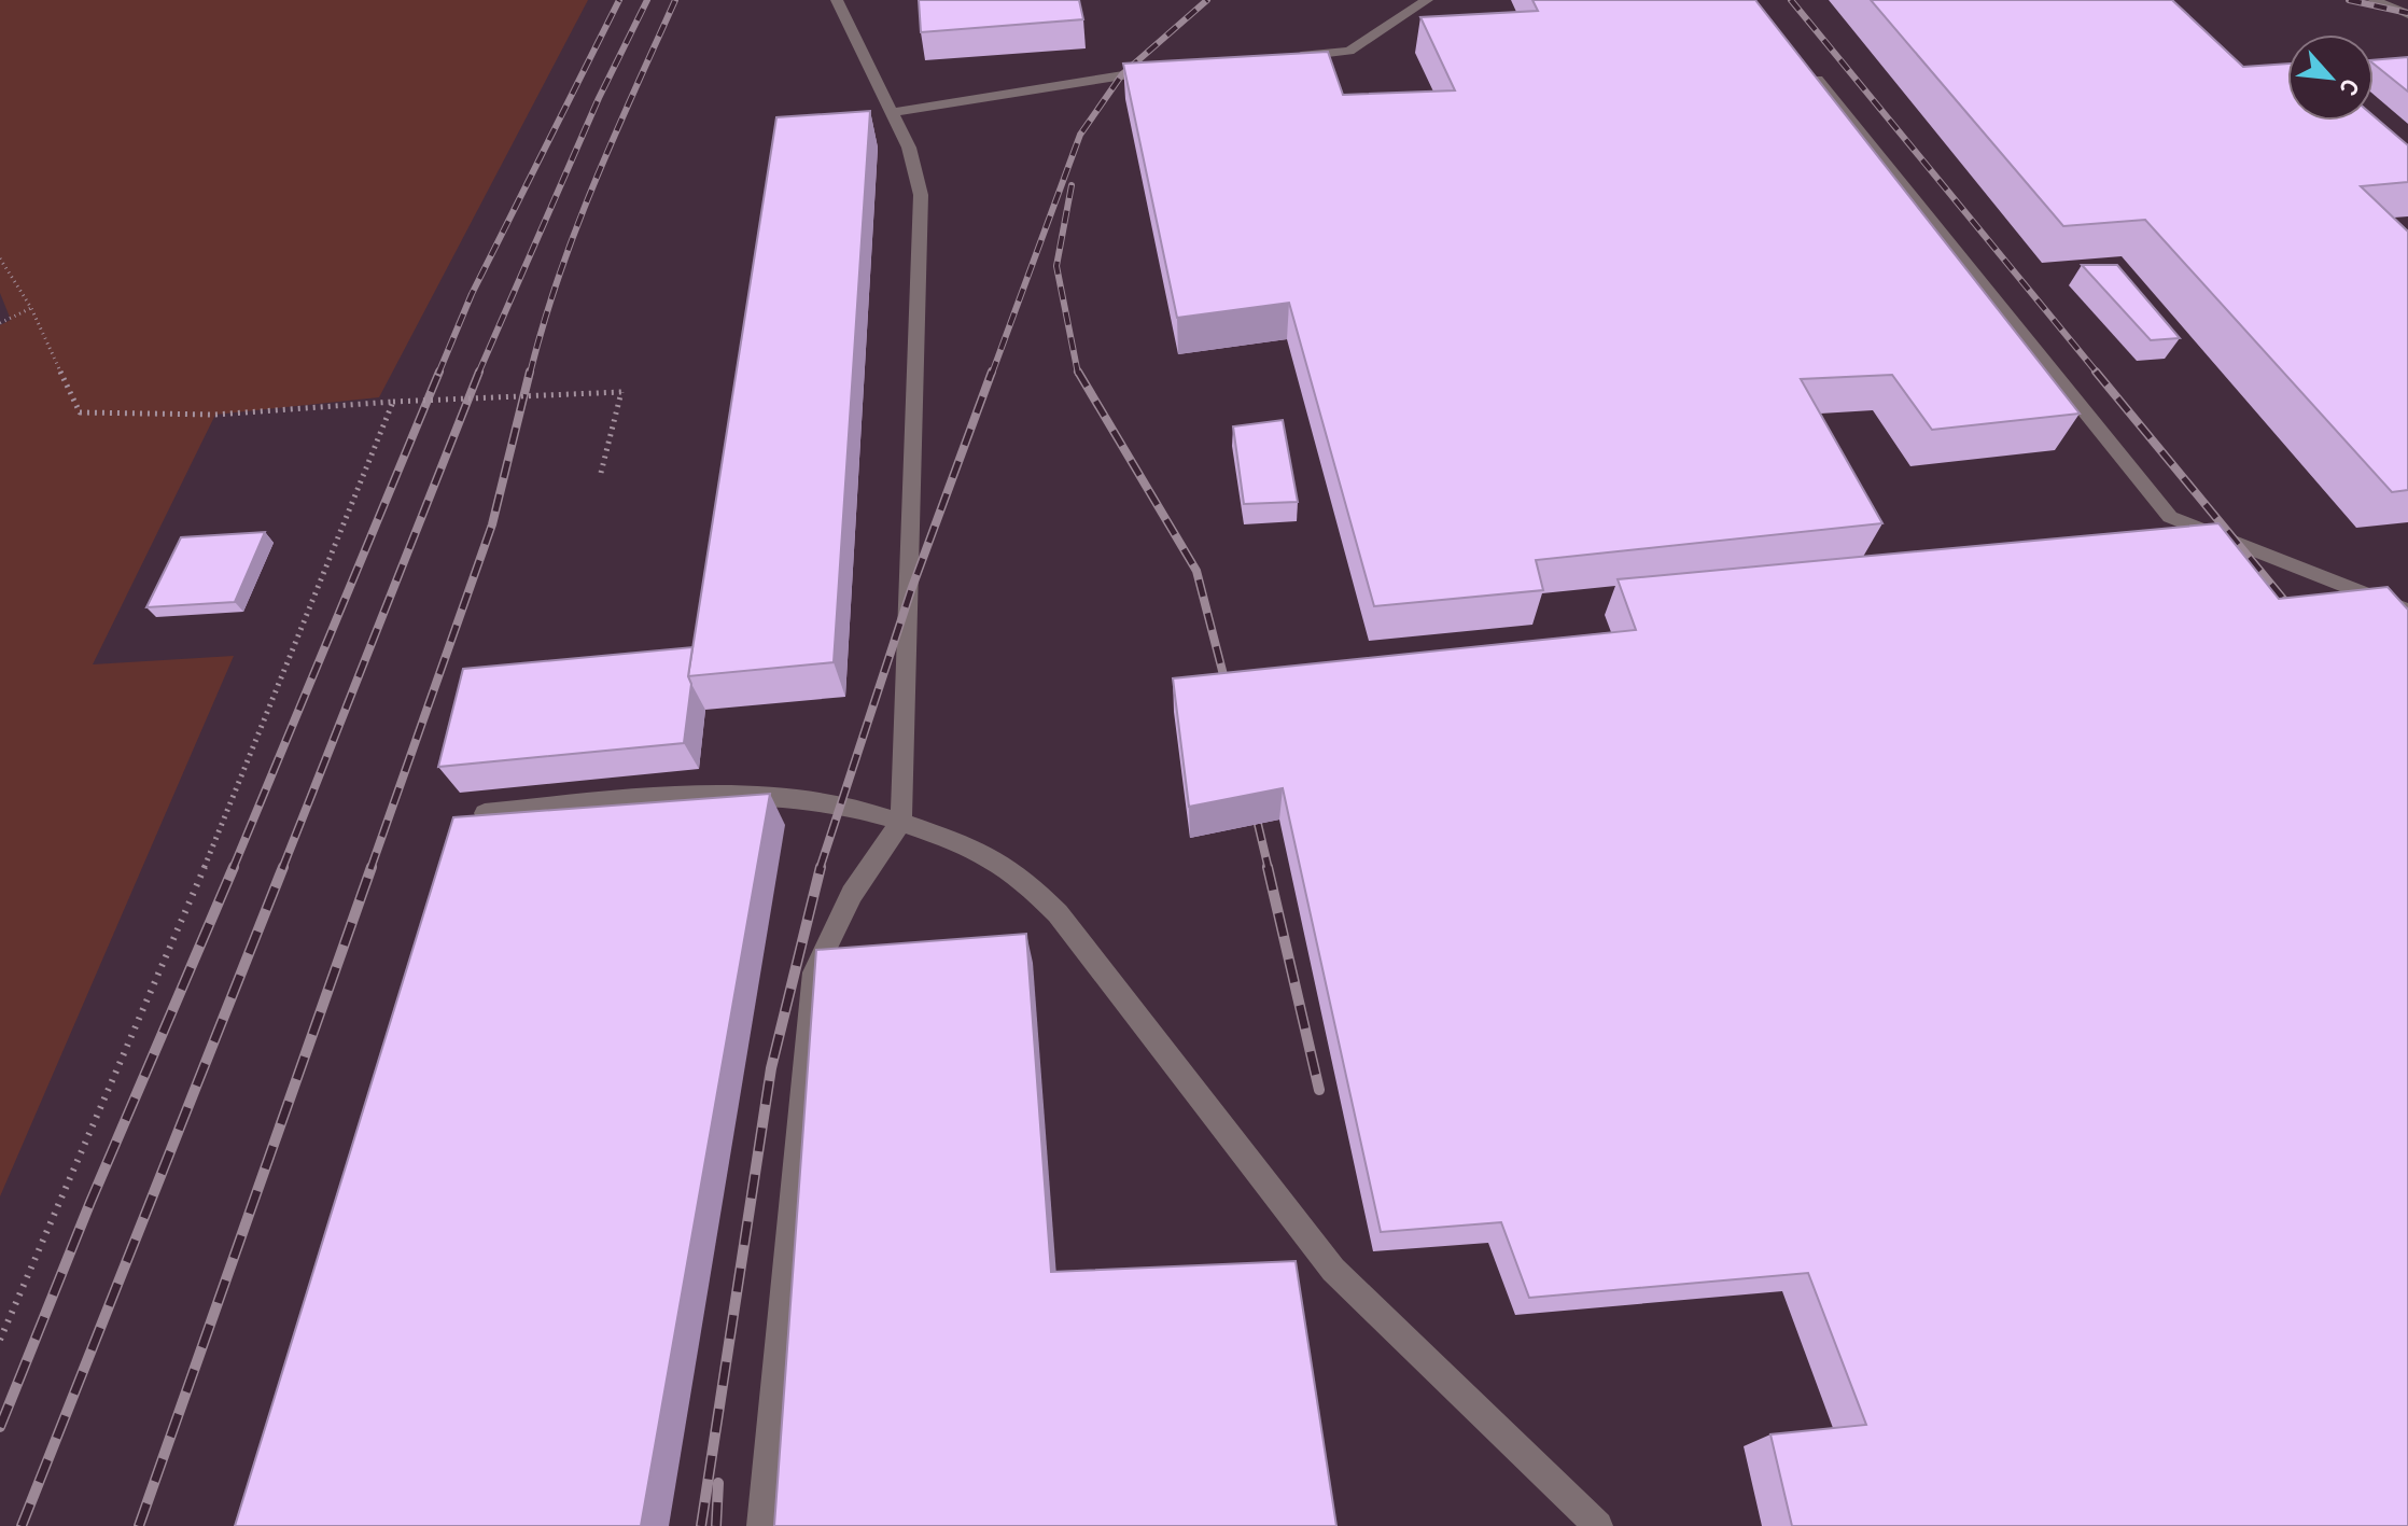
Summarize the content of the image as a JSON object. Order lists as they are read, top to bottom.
{
  "north": "bottom right"
}
